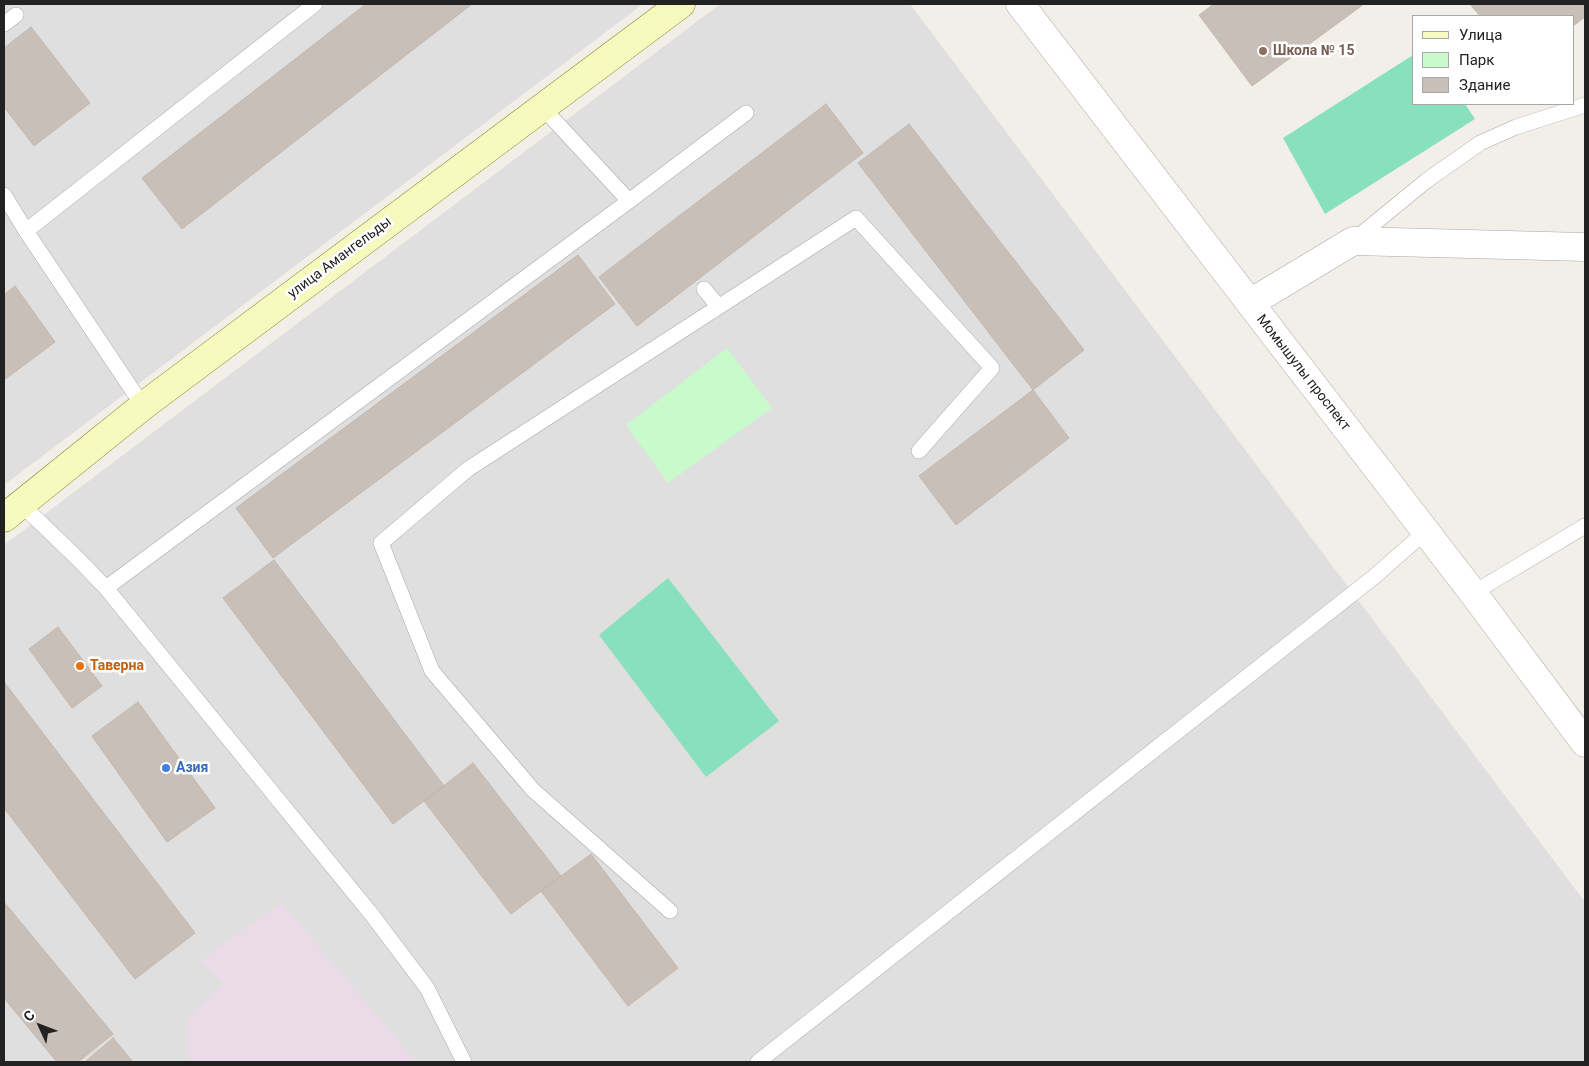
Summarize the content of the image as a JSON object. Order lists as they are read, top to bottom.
{
  "streets": {
    "street": ["улица Амангельды", "Момышулы проспект"]
  },
  "places": ["Школа № 15", "Таверна", "Азия"],
  "legend": ["Улица", "Парк", "Здание"],
  "north": "top left"
}
